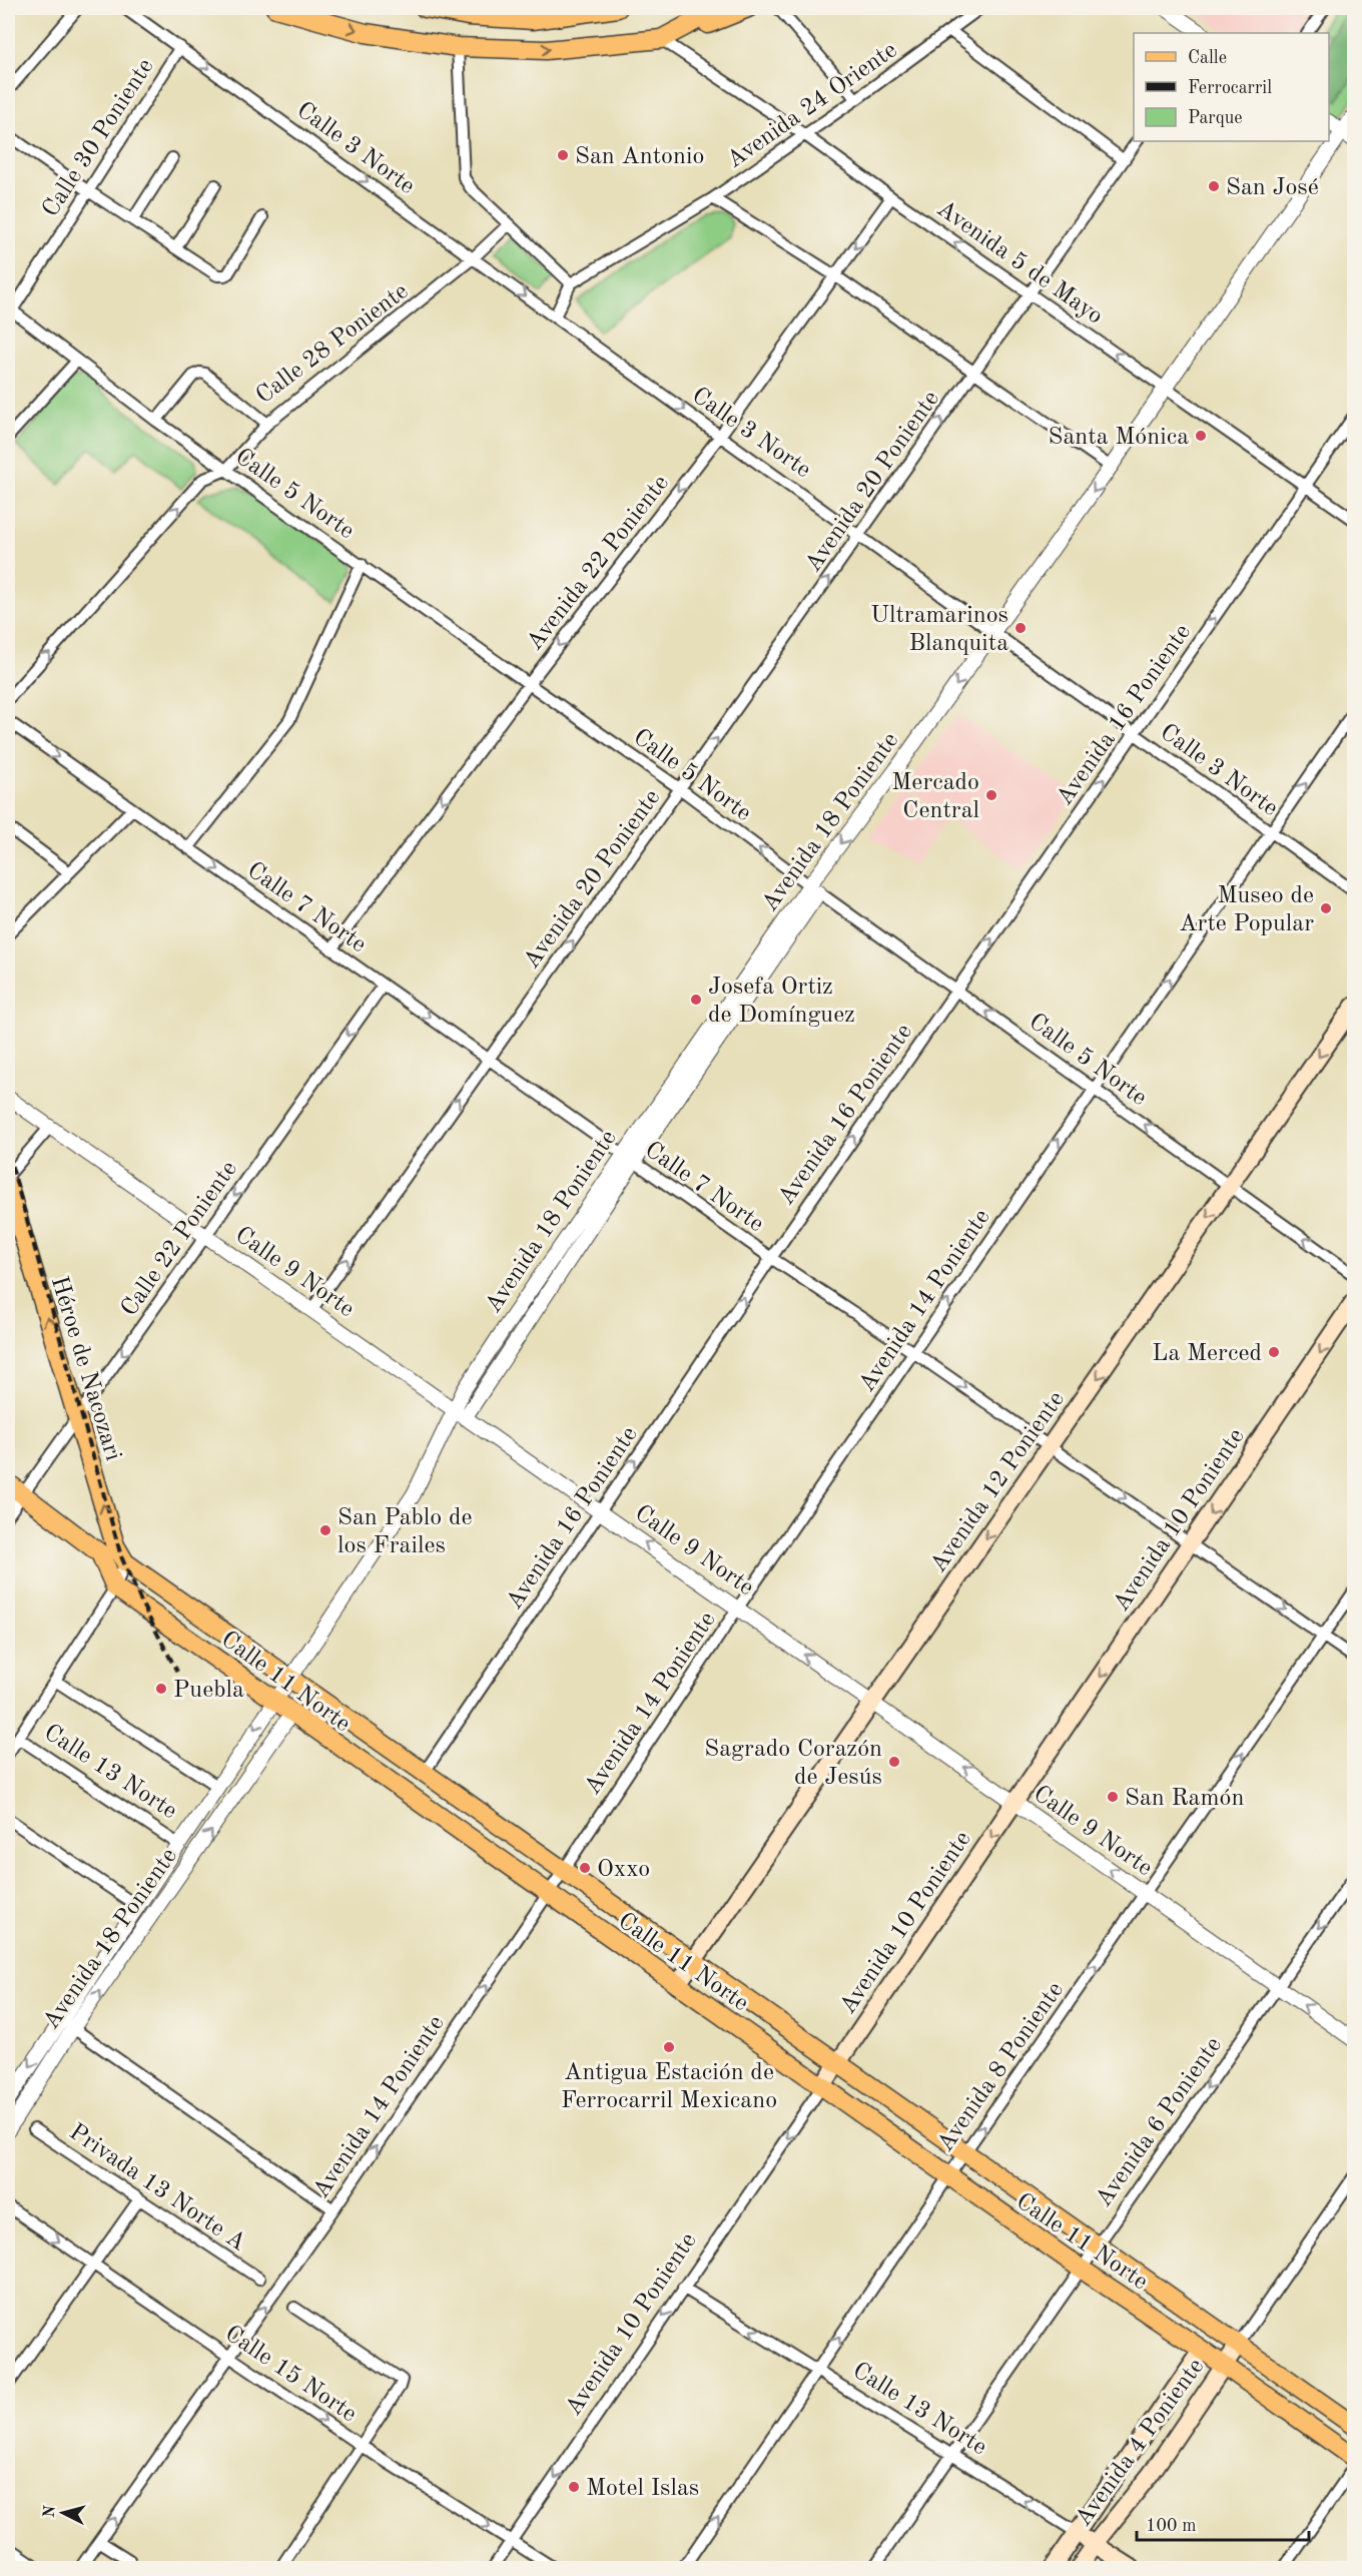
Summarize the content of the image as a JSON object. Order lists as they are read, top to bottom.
{
  "streets": {
    "main road": [
      "Héroe de Nacozari",
      "Avenida 12 Poniente",
      "Avenida 10 Poniente",
      "Calle 11 Norte",
      "Calle 13 Norte",
      "Avenida 4 Poniente"
    ],
    "street": [
      "Avenida 24 Oriente",
      "Calle 30 Poniente",
      "Calle 3 Norte",
      "Avenida 5 de Mayo",
      "Calle 28 Poniente",
      "Avenida 20 Poniente",
      "Calle 5 Norte",
      "Avenida 22 Poniente",
      "Avenida 16 Poniente",
      "Avenida 18 Poniente",
      "Calle 7 Norte",
      "Calle 22 Poniente",
      "Calle 9 Norte",
      "Avenida 14 Poniente",
      "Avenida 8 Poniente",
      "Avenida 6 Poniente",
      "Privada 13 Norte A",
      "Calle 15 Norte"
    ]
  },
  "crossings": [
    ["Avenida 24 Oriente", "Avenida 5 de Mayo"],
    ["Calle 30 Poniente", "Calle 3 Norte"],
    ["Calle 30 Poniente", "Calle 5 Norte"],
    ["Calle 3 Norte", "Calle 28 Poniente"],
    ["Calle 3 Norte", "Avenida 20 Poniente"],
    ["Calle 3 Norte", "Avenida 22 Poniente"],
    ["Calle 3 Norte", "Avenida 16 Poniente"],
    ["Calle 3 Norte", "Avenida 18 Poniente"],
    ["Calle 3 Norte", "Avenida 14 Poniente"],
    ["Avenida 5 de Mayo", "Avenida 20 Poniente"],
    ["Avenida 5 de Mayo", "Avenida 22 Poniente"],
    ["Avenida 5 de Mayo", "Avenida 16 Poniente"],
    ["Avenida 5 de Mayo", "Avenida 18 Poniente"],
    ["Calle 28 Poniente", "Calle 5 Norte"],
    ["Avenida 20 Poniente", "Calle 5 Norte"],
    ["Avenida 20 Poniente", "Calle 7 Norte"],
    ["Avenida 20 Poniente", "Calle 9 Norte"],
    ["Calle 5 Norte", "Avenida 22 Poniente"],
    ["Calle 5 Norte", "Avenida 16 Poniente"],
    ["Calle 5 Norte", "Avenida 18 Poniente"],
    ["Calle 5 Norte", "Avenida 14 Poniente"],
    ["Calle 5 Norte", "Avenida 12 Poniente"],
    ["Avenida 22 Poniente", "Calle 7 Norte"],
    ["Avenida 16 Poniente", "Calle 7 Norte"],
    ["Avenida 16 Poniente", "Calle 9 Norte"],
    ["Avenida 16 Poniente", "Calle 11 Norte"],
    ["Avenida 18 Poniente", "Calle 7 Norte"],
    ["Avenida 18 Poniente", "Calle 9 Norte"],
    ["Avenida 18 Poniente", "Calle 11 Norte"],
    ["Avenida 18 Poniente", "Calle 13 Norte"],
    ["Calle 7 Norte", "Calle 22 Poniente"],
    ["Calle 7 Norte", "Avenida 14 Poniente"],
    ["Calle 7 Norte", "Avenida 12 Poniente"],
    ["Calle 7 Norte", "Avenida 10 Poniente"],
    ["Calle 7 Norte", "Avenida 8 Poniente"],
    ["Calle 22 Poniente", "Calle 9 Norte"],
    ["Calle 22 Poniente", "Héroe de Nacozari"],
    ["Calle 9 Norte", "Avenida 14 Poniente"],
    ["Calle 9 Norte", "Avenida 12 Poniente"],
    ["Calle 9 Norte", "Avenida 10 Poniente"],
    ["Calle 9 Norte", "Avenida 8 Poniente"],
    ["Calle 9 Norte", "Avenida 6 Poniente"],
    ["Avenida 14 Poniente", "Calle 11 Norte"],
    ["Avenida 14 Poniente", "Calle 15 Norte"],
    ["Héroe de Nacozari", "Calle 11 Norte"],
    ["Avenida 12 Poniente", "Calle 11 Norte"],
    ["Avenida 10 Poniente", "Calle 11 Norte"],
    ["Avenida 10 Poniente", "Calle 13 Norte"],
    ["Avenida 10 Poniente", "Calle 15 Norte"],
    ["Calle 11 Norte", "Avenida 8 Poniente"],
    ["Calle 11 Norte", "Avenida 6 Poniente"],
    ["Calle 11 Norte", "Avenida 4 Poniente"],
    ["Calle 13 Norte", "Avenida 8 Poniente"],
    ["Calle 13 Norte", "Avenida 6 Poniente"],
    ["Calle 13 Norte", "Avenida 4 Poniente"]
  ],
  "one_way": [
    "Calle 3 Norte",
    "Avenida 5 de Mayo",
    "Avenida 20 Poniente",
    "Calle 5 Norte",
    "Avenida 22 Poniente",
    "Avenida 16 Poniente",
    "Calle 7 Norte",
    "Calle 22 Poniente",
    "Calle 9 Norte",
    "Avenida 14 Poniente",
    "Héroe de Nacozari",
    "Avenida 12 Poniente",
    "Avenida 10 Poniente",
    "Calle 13 Norte",
    "Avenida 8 Poniente",
    "Avenida 6 Poniente",
    "Calle 15 Norte"
  ],
  "places": [
    "San Antonio",
    "San José",
    "Santa Mónica",
    "Ultramarinos Blanquita",
    "Mercado Central",
    "Museo de Arte Popular",
    "Josefa Ortiz de Domínguez",
    "La Merced",
    "San Pablo de los Frailes",
    "Puebla",
    "Sagrado Corazón de Jesús",
    "San Ramón",
    "Oxxo",
    "Antigua Estación de Ferrocarril Mexicano",
    "Motel Islas"
  ],
  "legend": ["Calle", "Ferrocarril", "Parque"],
  "scale_bar": "100 m",
  "north": "left"
}
